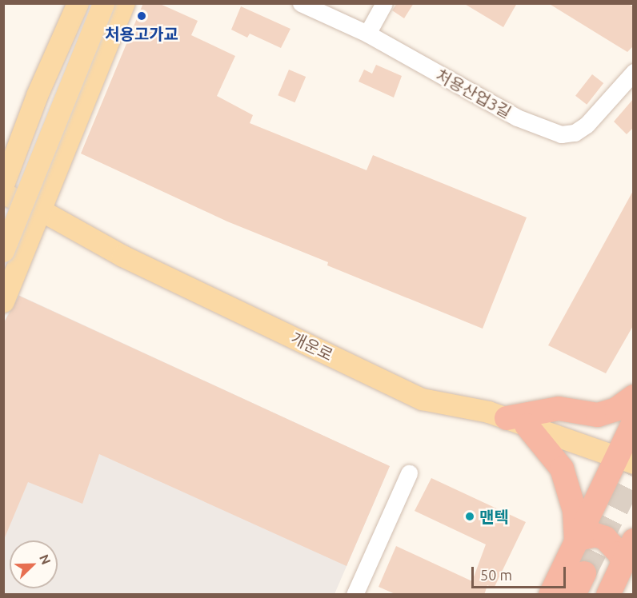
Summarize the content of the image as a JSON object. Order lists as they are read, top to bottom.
{
  "streets": {
    "main road": ["개운로"],
    "street": ["처용산업3길"]
  },
  "places": ["처용고가교", "맨텍"],
  "scale_bar": "50 m",
  "north": "top right"
}
